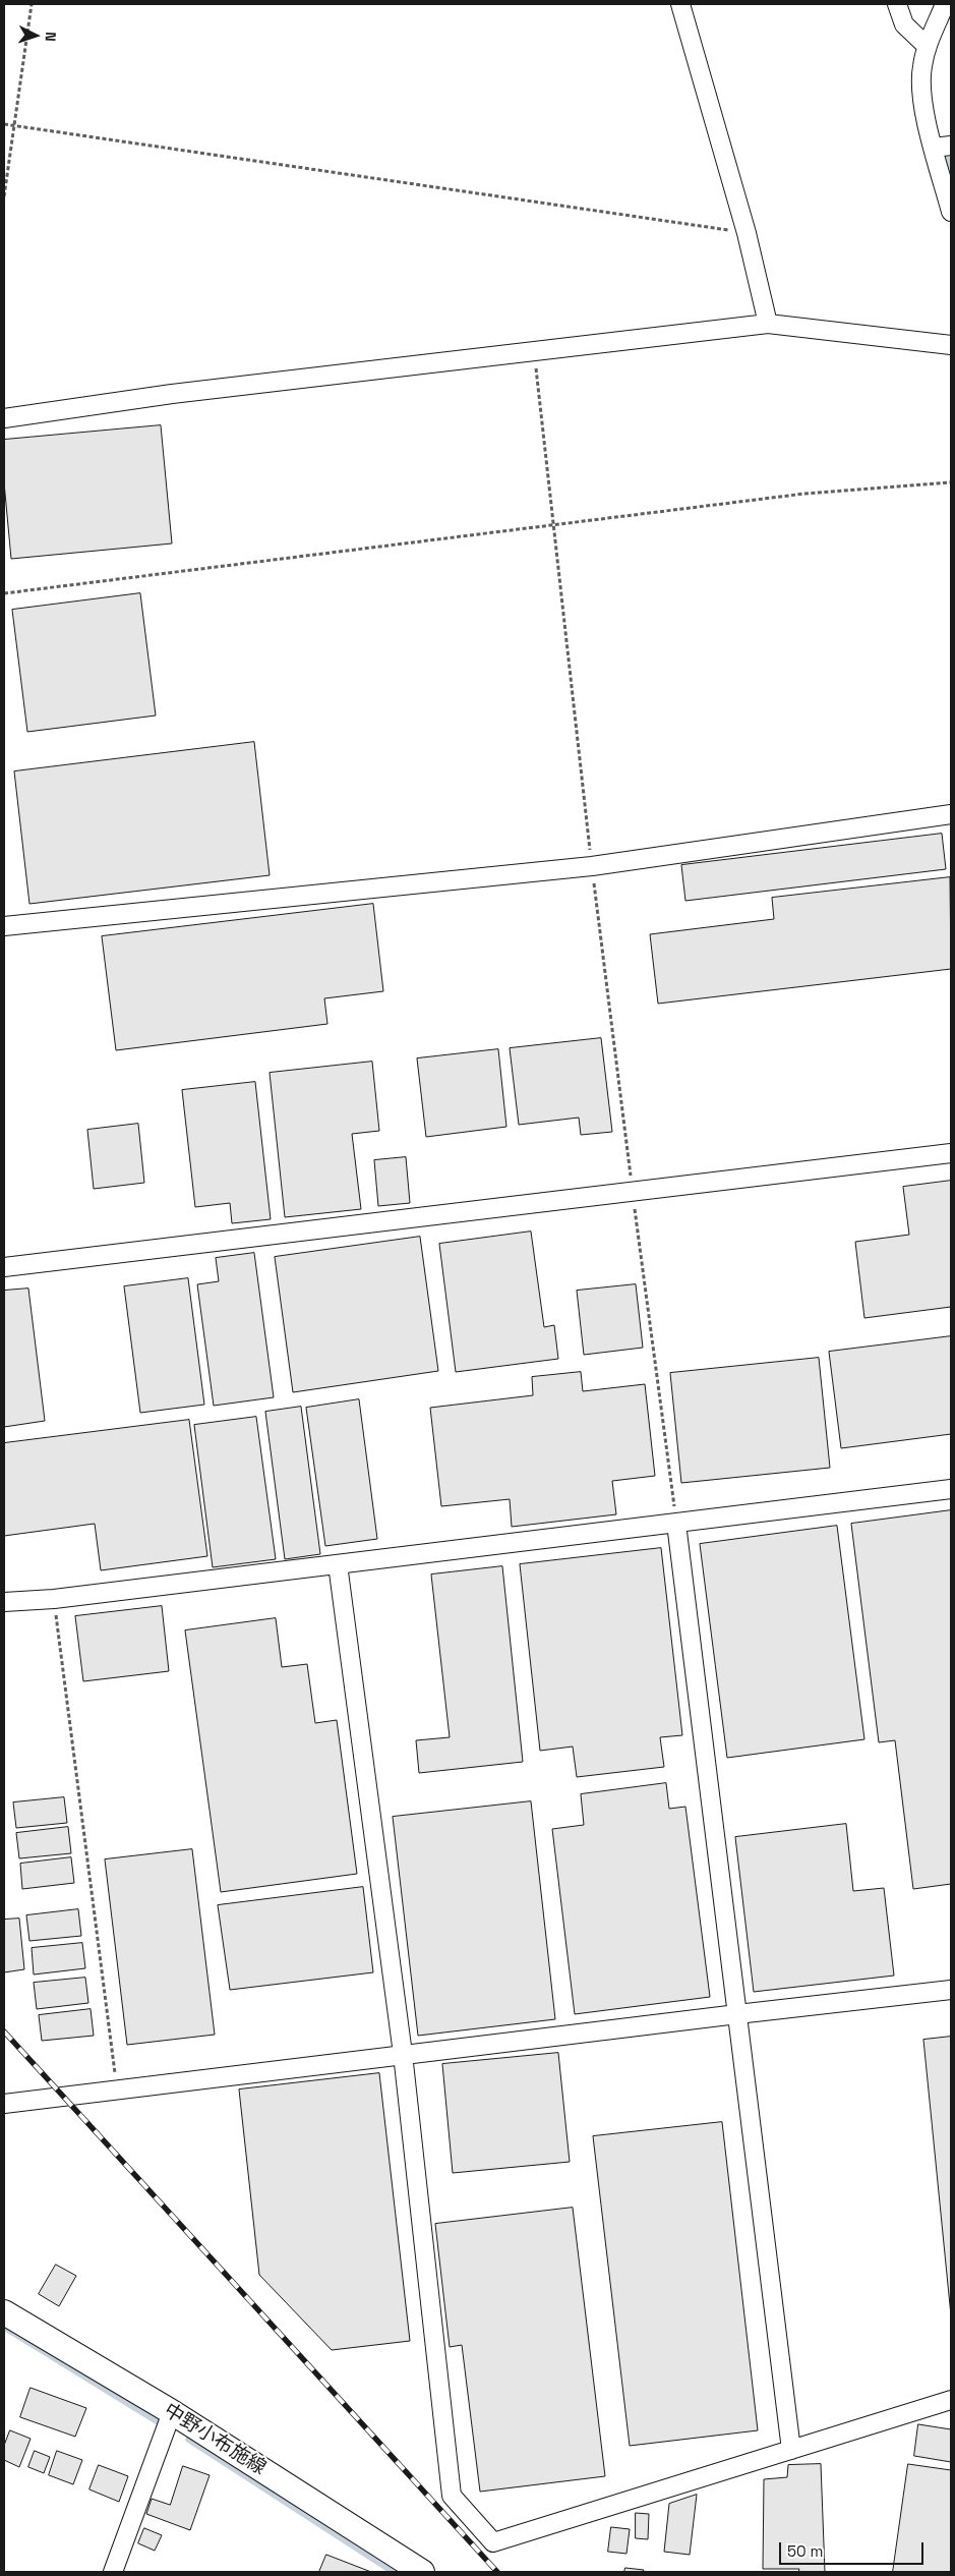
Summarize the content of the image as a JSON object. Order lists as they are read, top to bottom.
{
  "streets": {
    "main road": ["中野小布施線"]
  },
  "scale_bar": "50 m",
  "north": "right"
}
